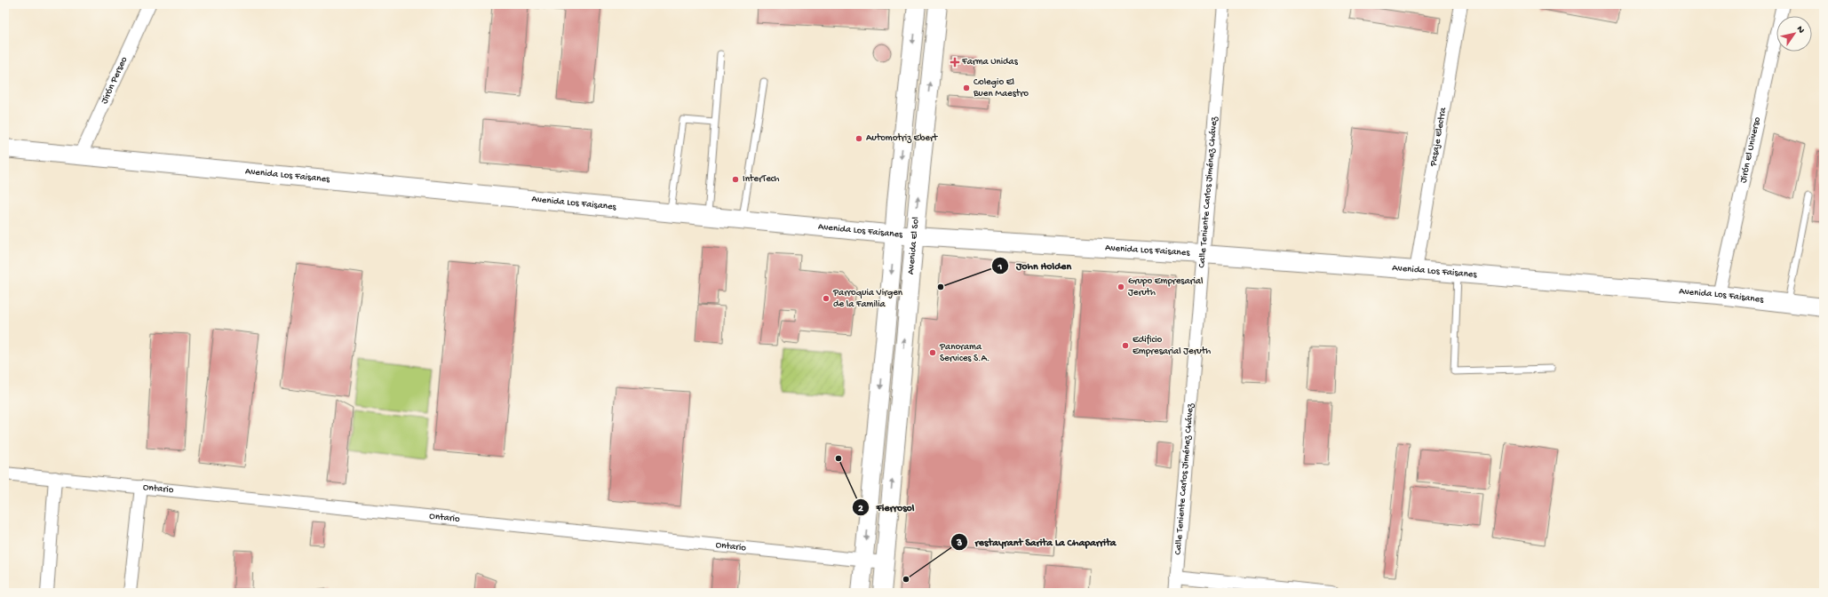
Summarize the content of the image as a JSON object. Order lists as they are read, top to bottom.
{
  "streets": {
    "street": [
      "Jirón Perseo",
      "Pasaje Electra",
      "Jirón El Universo",
      "Avenida Los Faisanes",
      "Calle Teniente Carlos Jiménez Chávez",
      "Avenida El Sol",
      "Ontario"
    ]
  },
  "crossings": [
    ["Jirón Perseo", "Avenida Los Faisanes"],
    ["Pasaje Electra", "Avenida Los Faisanes"],
    ["Jirón El Universo", "Avenida Los Faisanes"],
    ["Avenida Los Faisanes", "Calle Teniente Carlos Jiménez Chávez"],
    ["Avenida Los Faisanes", "Avenida El Sol"],
    ["Avenida El Sol", "Ontario"]
  ],
  "places": {
    "health": ["Farma Unidas"],
    "other": [
      "Colegio El Buen Maestro",
      "Automotriz Ebert",
      "InterTech",
      "John Holden",
      "Grupo Empresarial Jeruth",
      "Parroquia Virgen de la Familia",
      "Edificio Empresarial Jeruth",
      "Panorama Services S.A.",
      "Fierrosol",
      "restayrant Sarita La Chaparrita"
    ]
  },
  "north": "top right"
}
